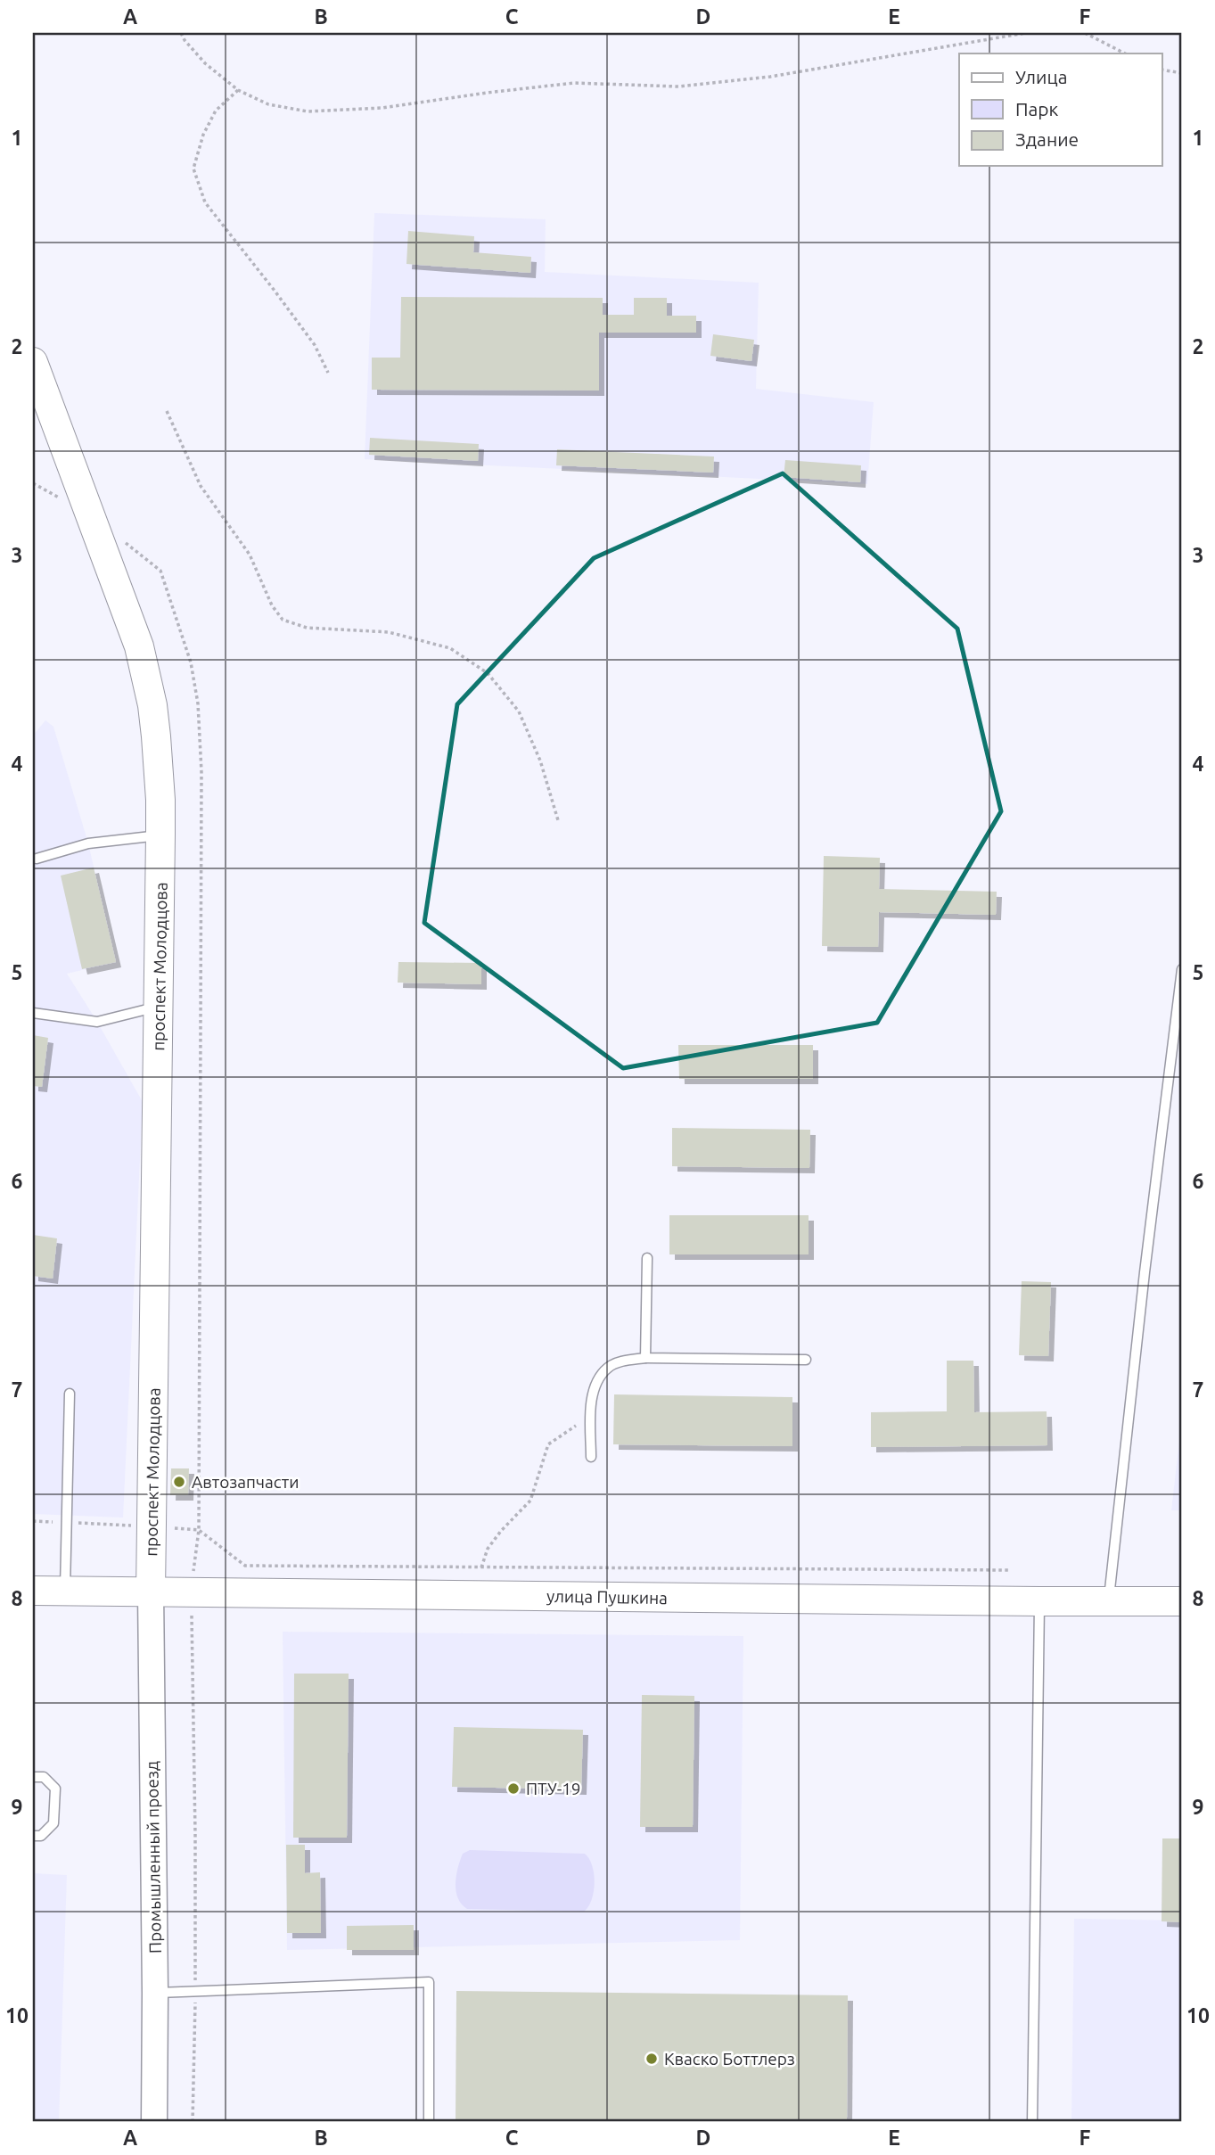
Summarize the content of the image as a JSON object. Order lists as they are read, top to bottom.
{
  "streets": {
    "main road": ["проспект Молодцова", "улица Пушкина"],
    "street": ["Промышленный проезд"]
  },
  "crossings": [
    ["проспект Молодцова", "улица Пушкина"],
    ["проспект Молодцова", "Промышленный проезд"],
    ["улица Пушкина", "Промышленный проезд"]
  ],
  "places": ["Автозапчасти", "ПТУ-19", "Кваско Боттлерз"],
  "legend": ["Улица", "Парк", "Здание"],
  "grid": {
    "columns": [
      "A",
      "B",
      "C",
      "D",
      "E",
      "F"
    ],
    "rows": [
      "1",
      "2",
      "3",
      "4",
      "5",
      "6",
      "7",
      "8",
      "9",
      "10"
    ]
  }
}
